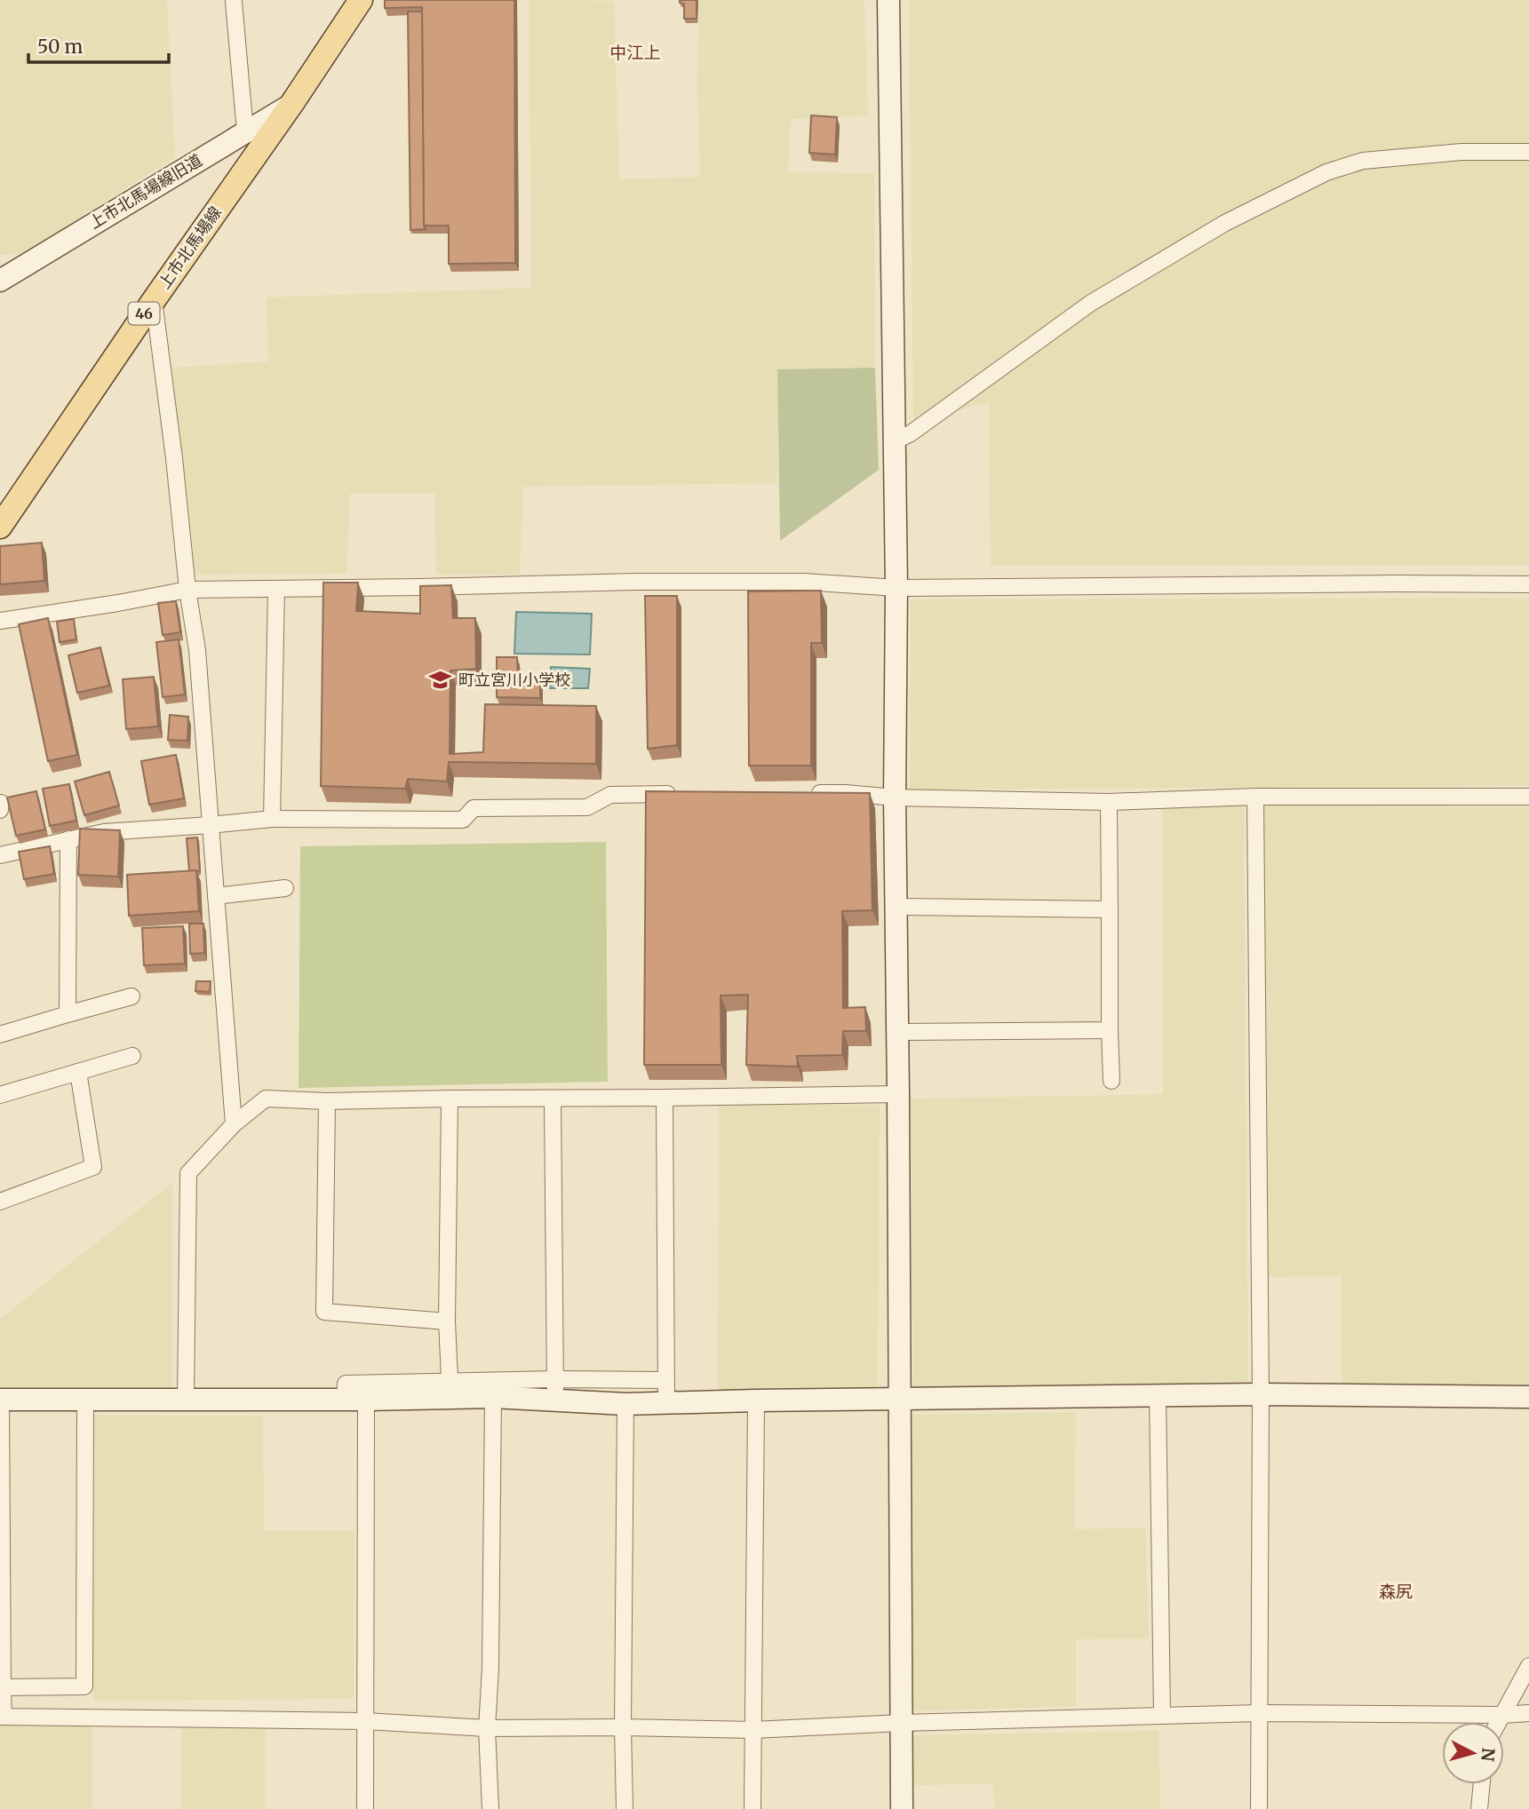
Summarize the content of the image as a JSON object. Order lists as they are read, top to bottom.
{
  "streets": {
    "main road": ["上市北馬場線", "46"],
    "street": ["上市北馬場線旧道"]
  },
  "crossings": [
    ["上市北馬場線旧道", "上市北馬場線"]
  ],
  "districts": ["中江上", "森尻"],
  "places": {
    "school or university": ["町立宮川小学校"]
  },
  "scale_bar": "50 m",
  "north": "right"
}
